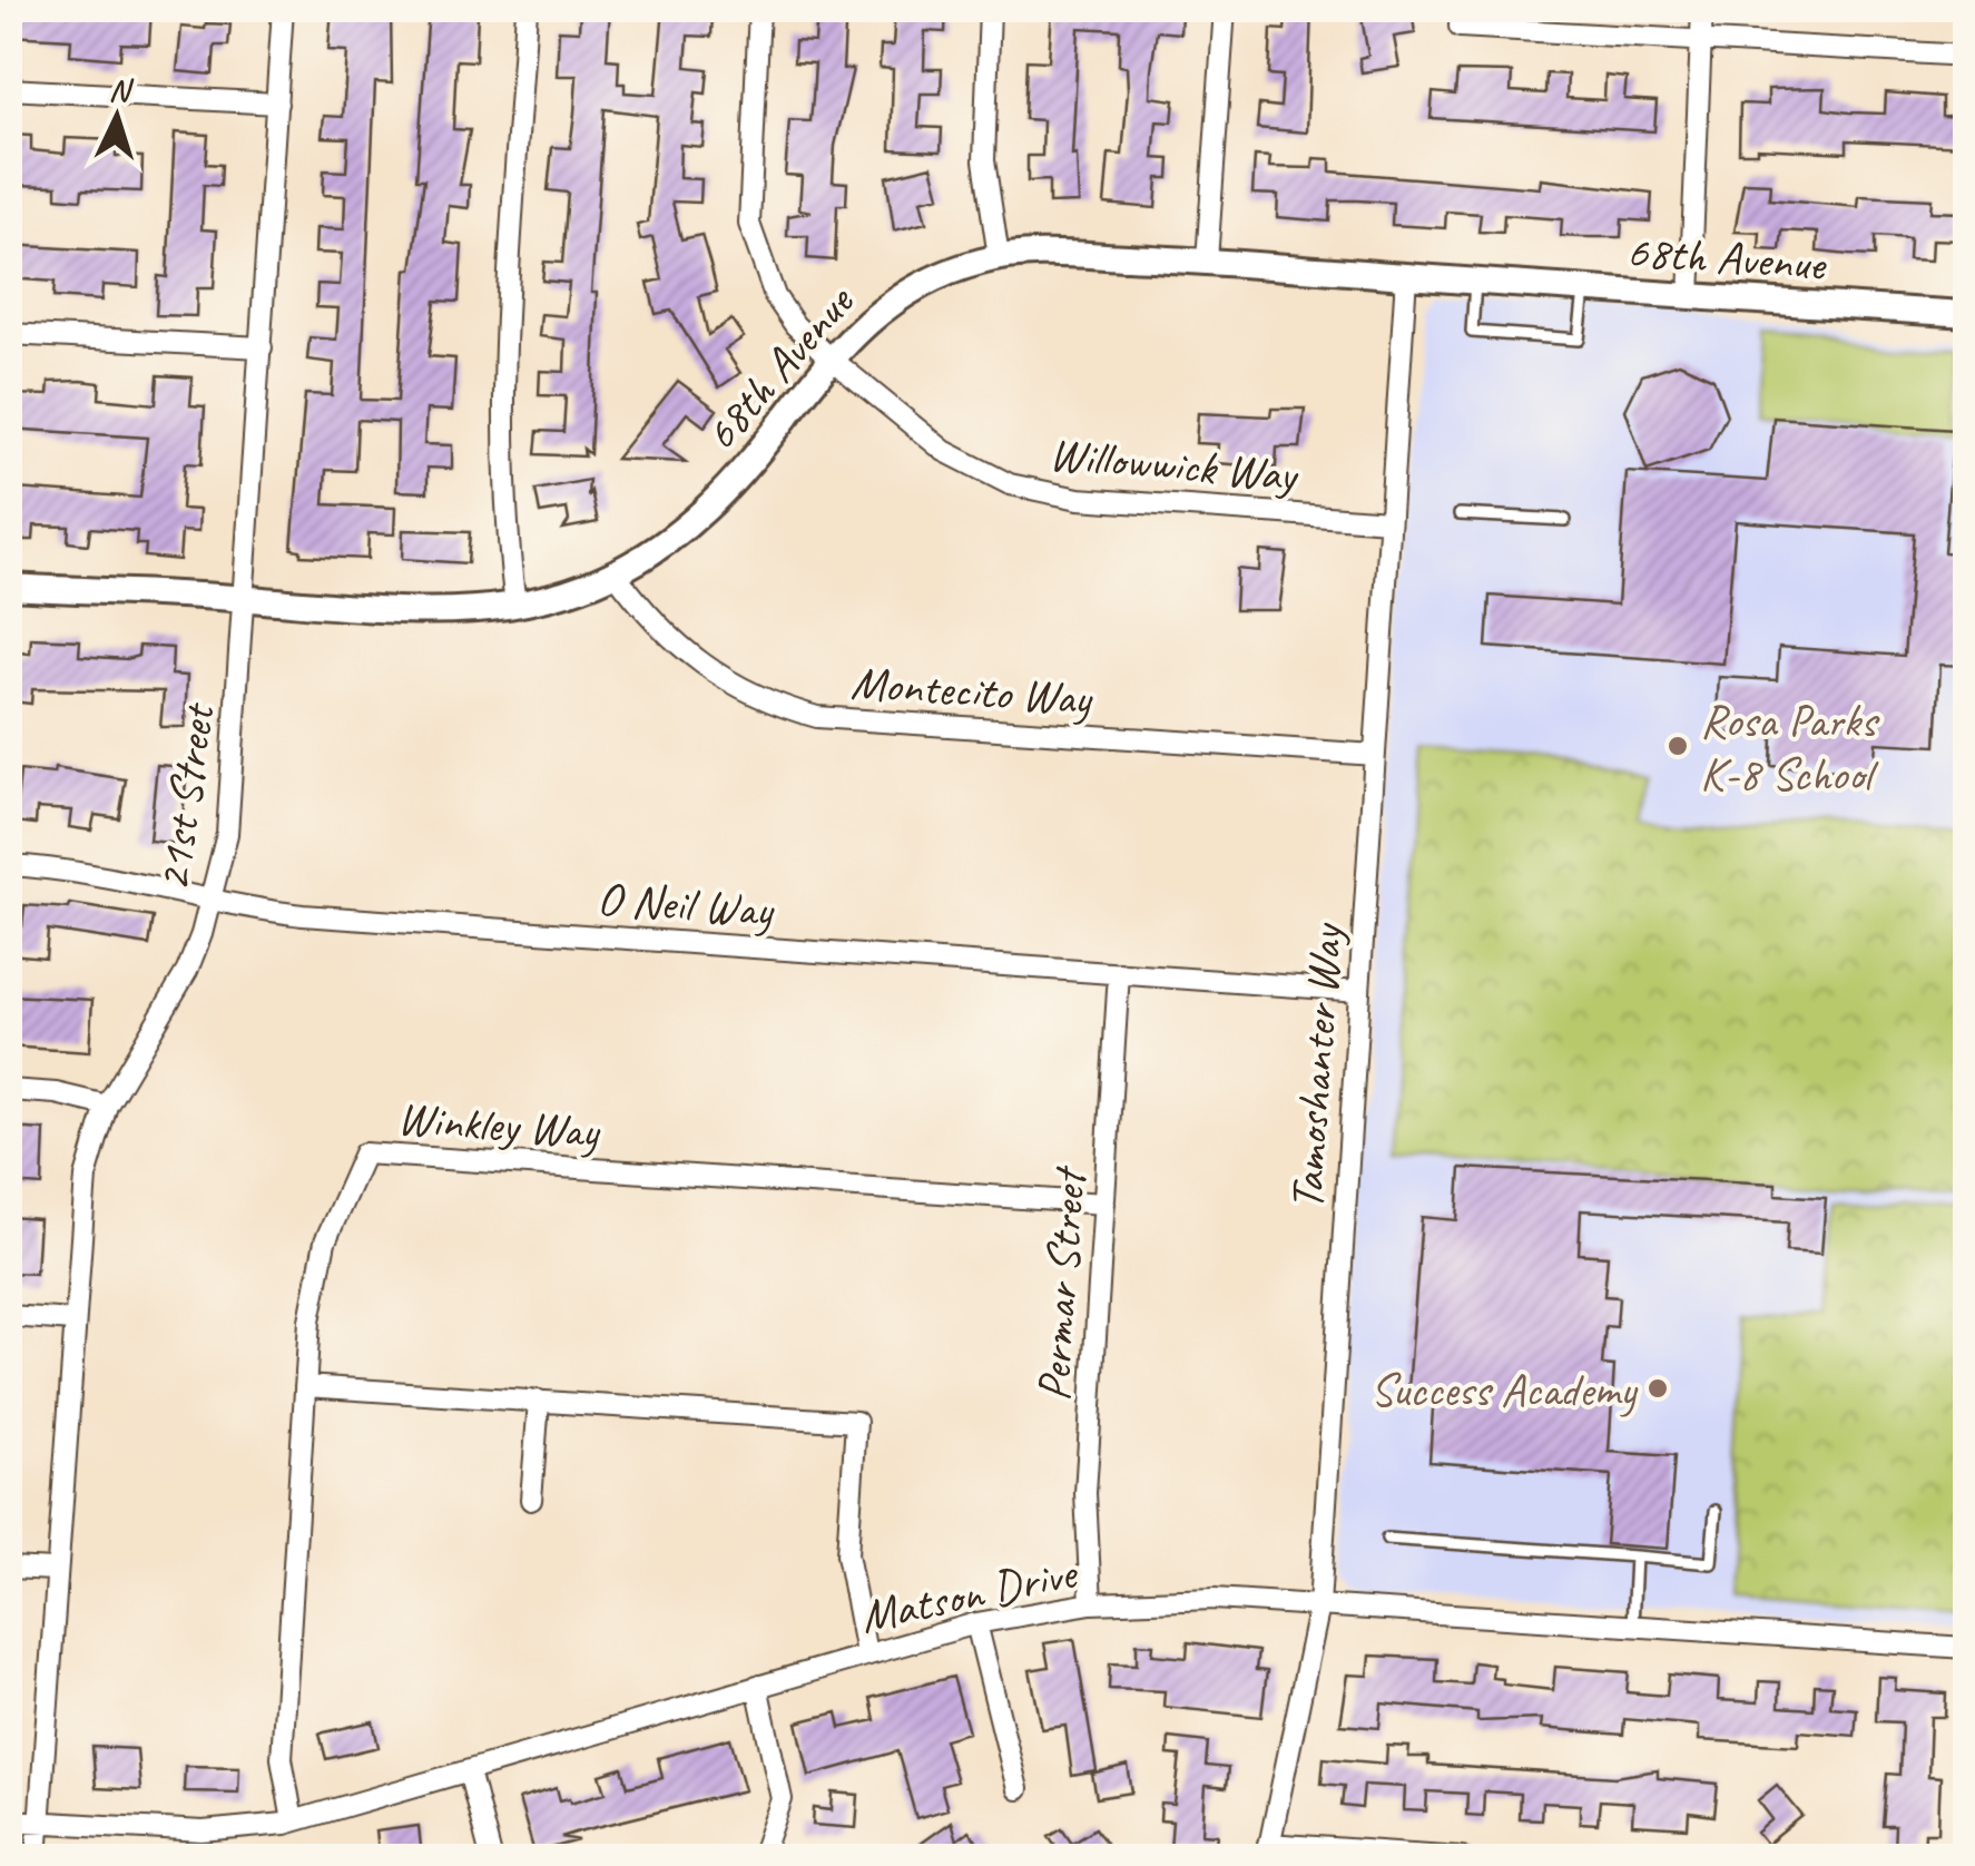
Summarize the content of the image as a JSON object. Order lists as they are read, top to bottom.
{
  "streets": {
    "street": [
      "68th Avenue",
      "Willowwick Way",
      "Montecito Way",
      "21st Street",
      "O Neil Way",
      "Tamoshanter Way",
      "Winkley Way",
      "Permar Street",
      "Matson Drive"
    ]
  },
  "crossings": [
    ["68th Avenue", "Willowwick Way"],
    ["68th Avenue", "Montecito Way"],
    ["68th Avenue", "21st Street"],
    ["68th Avenue", "Tamoshanter Way"],
    ["Willowwick Way", "Tamoshanter Way"],
    ["Montecito Way", "Tamoshanter Way"],
    ["21st Street", "O Neil Way"],
    ["21st Street", "Matson Drive"],
    ["O Neil Way", "Tamoshanter Way"],
    ["O Neil Way", "Permar Street"],
    ["Tamoshanter Way", "Matson Drive"],
    ["Winkley Way", "Permar Street"],
    ["Winkley Way", "Matson Drive"],
    ["Permar Street", "Matson Drive"]
  ],
  "places": ["Rosa Parks K-8 School", "Success Academy"],
  "north": "top"
}
